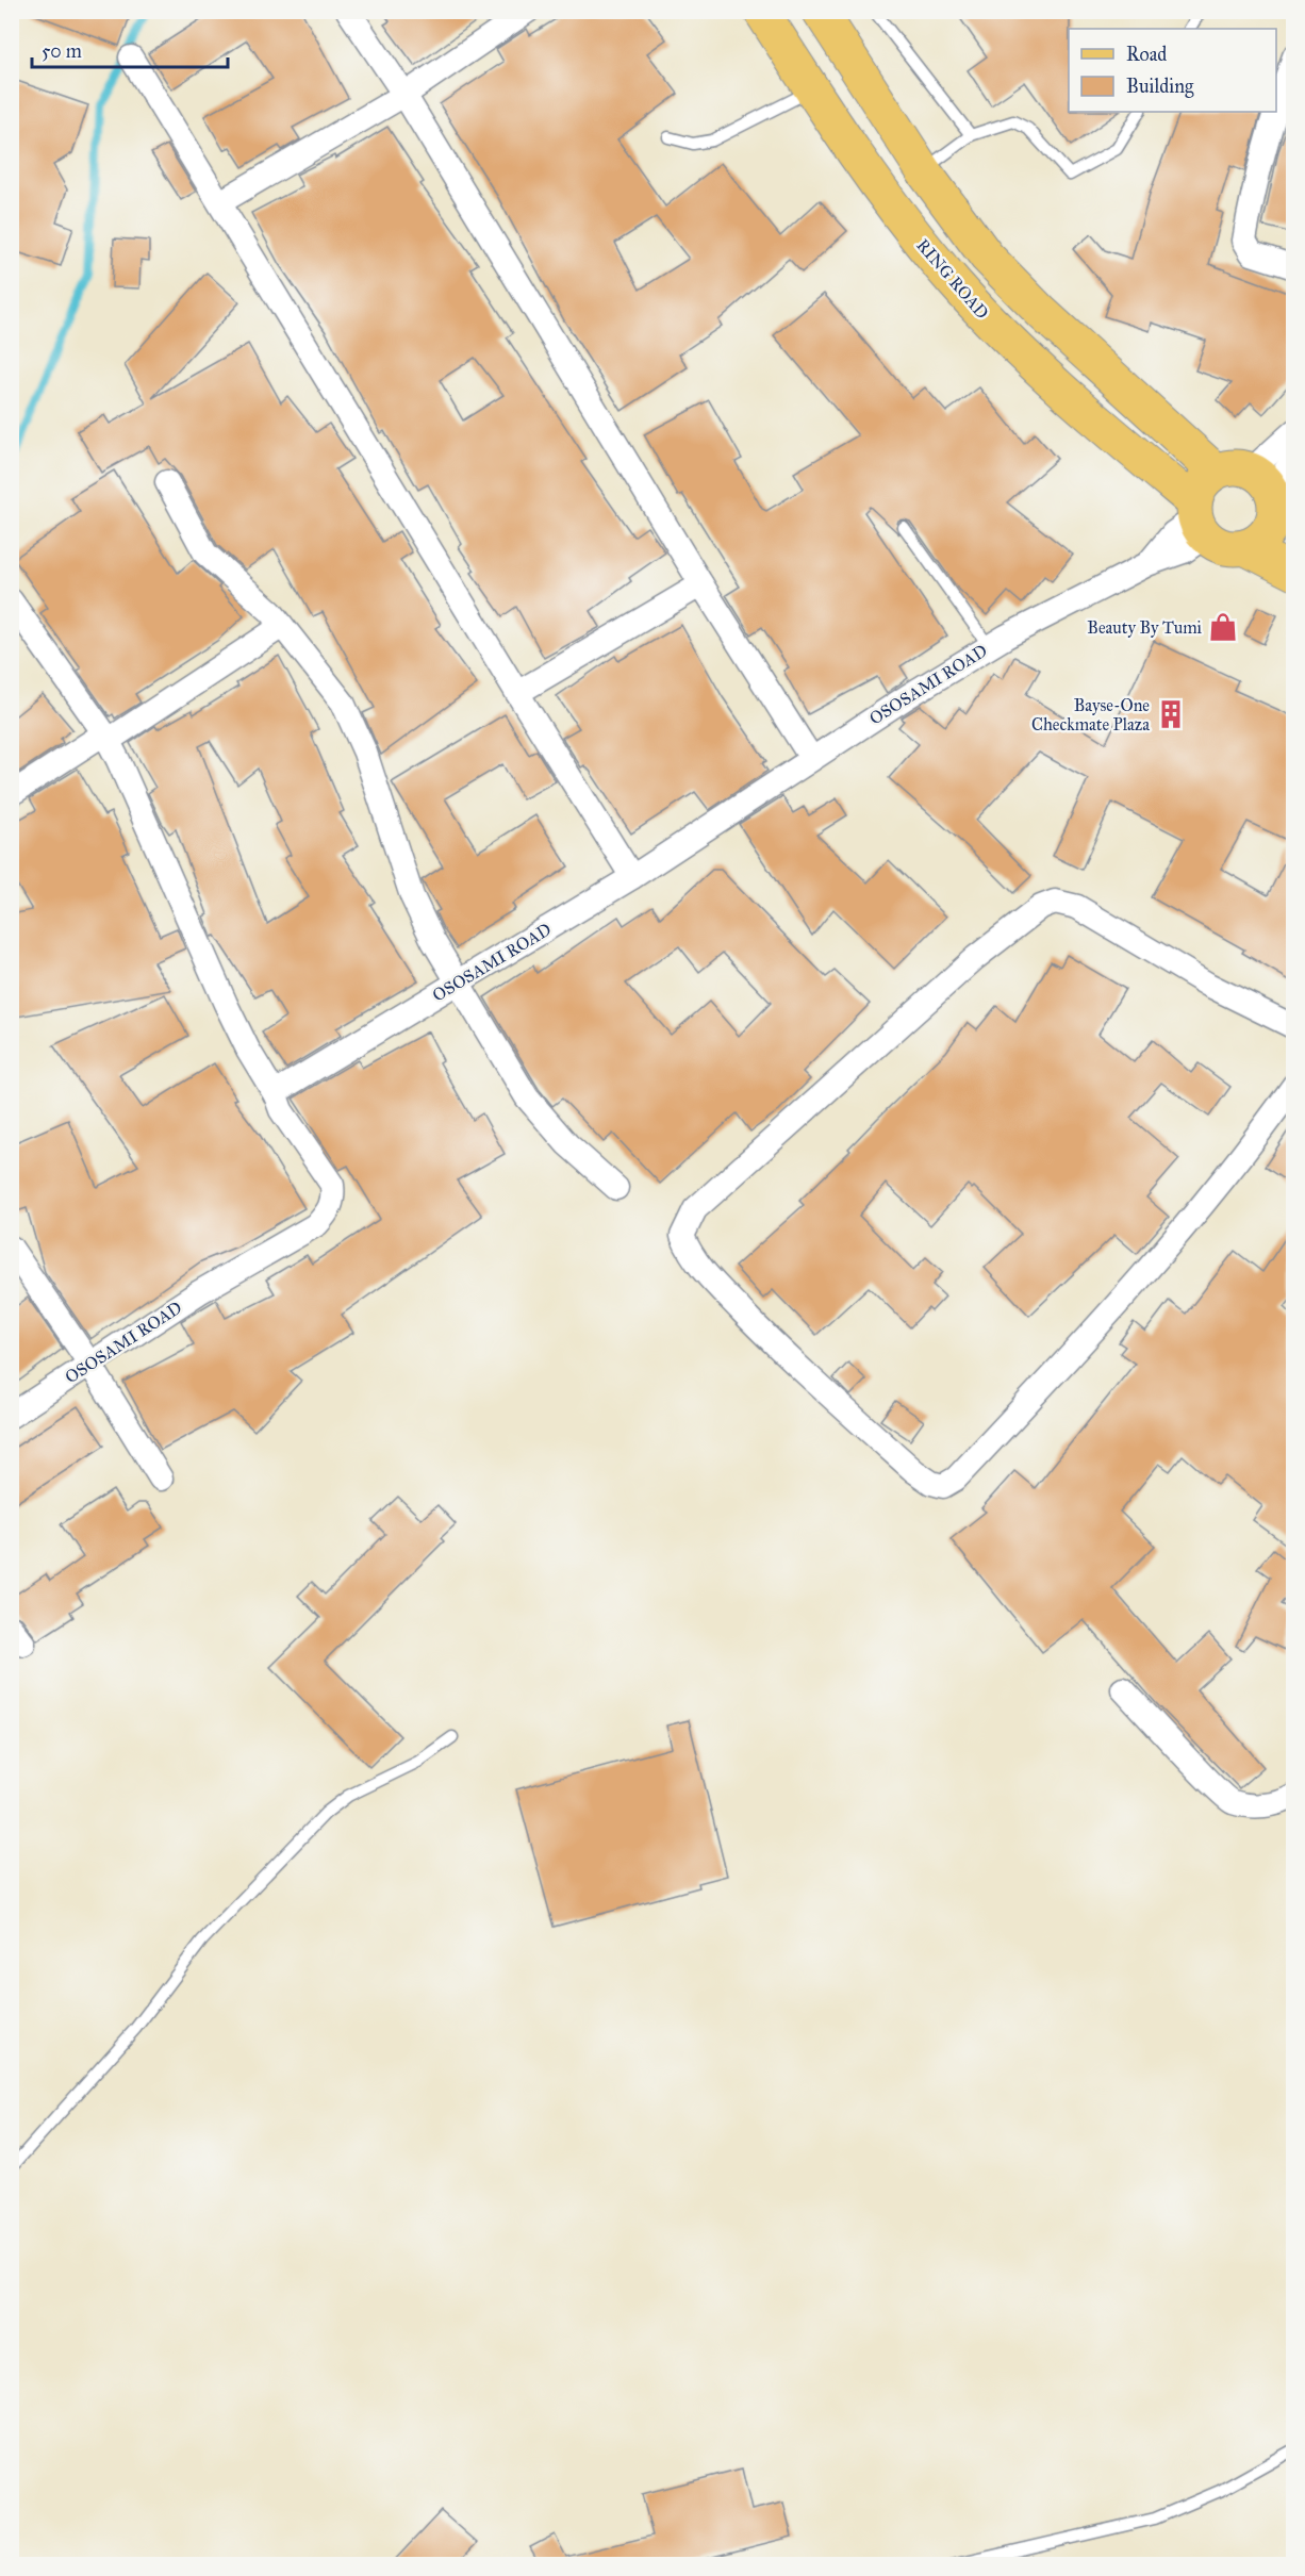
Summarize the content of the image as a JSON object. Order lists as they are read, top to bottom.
{
  "streets": {
    "main road": ["RING ROAD"],
    "street": ["OSOSAMI ROAD"]
  },
  "crossings": [
    ["RING ROAD", "OSOSAMI ROAD"]
  ],
  "places": {
    "shop": ["Beauty By Tumi"],
    "building": ["Bayse-One Checkmate Plaza"]
  },
  "legend": ["Road", "Building"],
  "scale_bar": "50 m"
}
